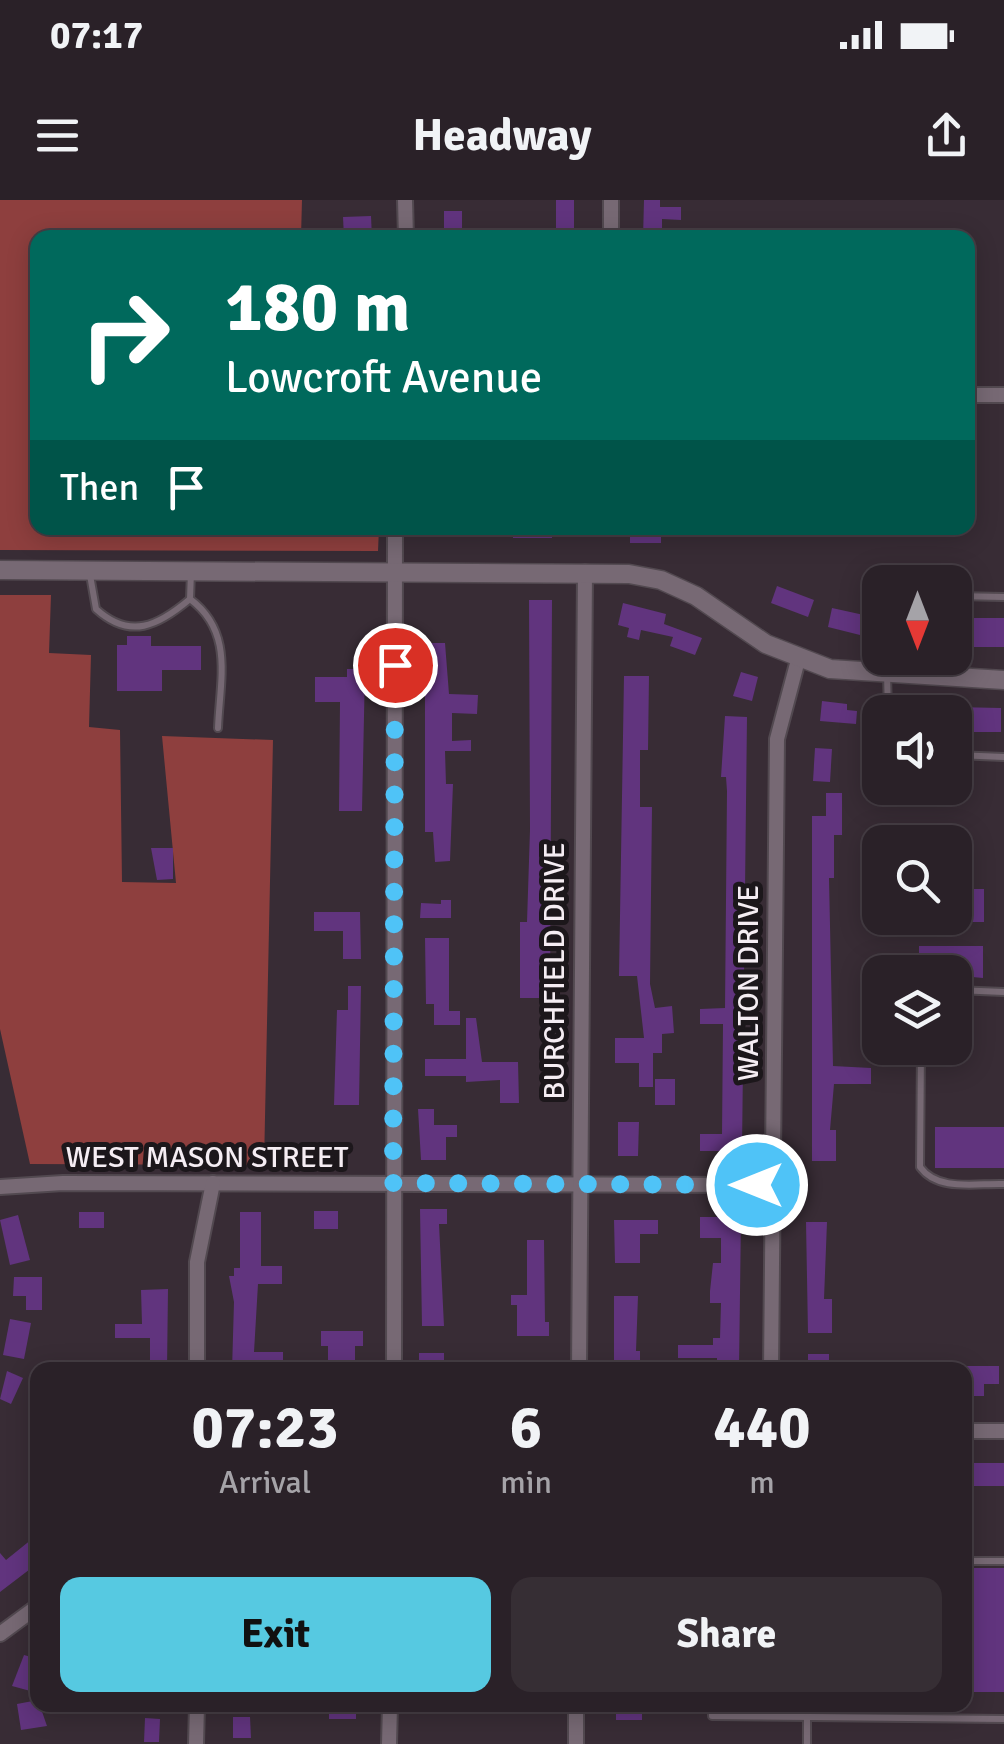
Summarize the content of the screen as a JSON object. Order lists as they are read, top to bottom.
{
  "streets": {
    "street": ["BURCHFIELD DRIVE", "WALTON DRIVE", "WEST MASON STREET"]
  },
  "crossings": [
    ["BURCHFIELD DRIVE", "WEST MASON STREET"],
    ["WALTON DRIVE", "WEST MASON STREET"]
  ],
  "north": "bottom",
  "page": {
    "status": "07:17",
    "header": "Headway",
    "turn": ["180 m", "Lowcroft Avenue"],
    "then": "Then",
    "eta": [
      "07:23",
      "Arrival",
      "6",
      "min",
      "440",
      "m"
    ],
    "buttons": ["Exit", "Share"]
  }
}
